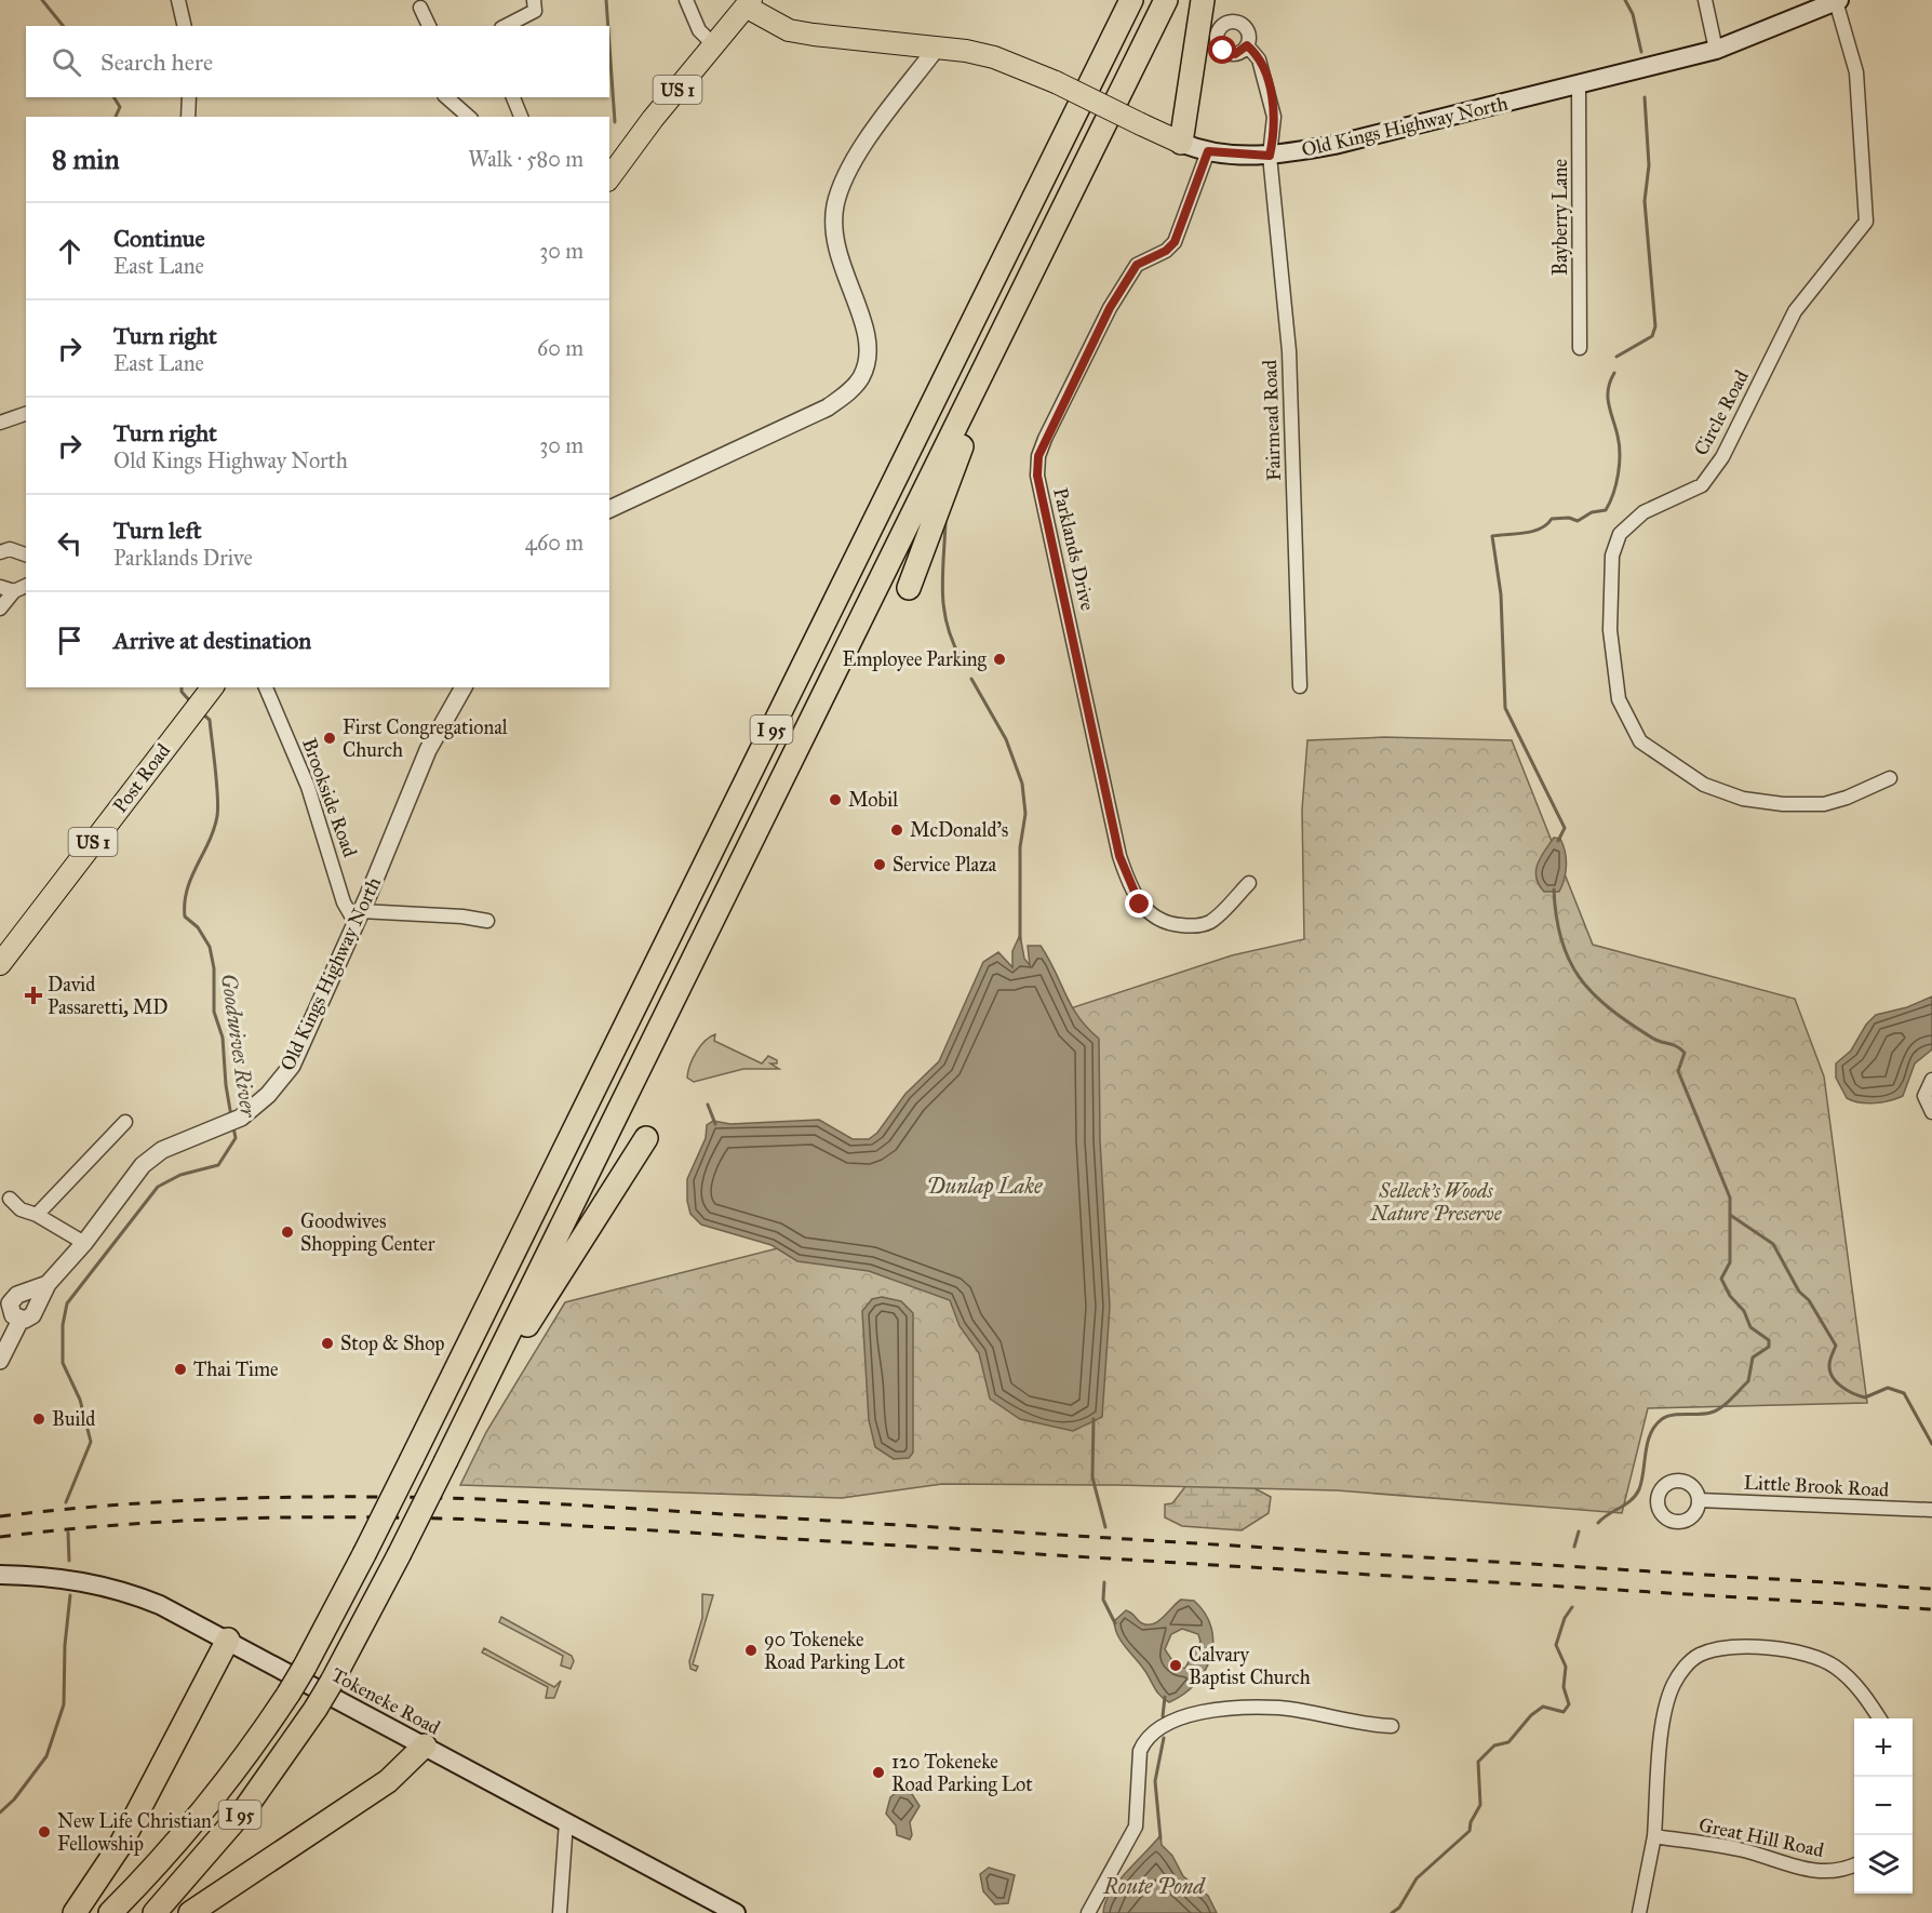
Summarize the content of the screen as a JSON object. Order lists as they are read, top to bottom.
{
  "streets": {
    "highway": ["I 95"],
    "main road": [
      "US 1",
      "Old Kings Highway North",
      "Post Road",
      "Tokeneke Road"
    ],
    "street": [
      "Bayberry Lane",
      "Circle Road",
      "Fairmead Road",
      "Parklands Drive",
      "Brookside Road",
      "Little Brook Road",
      "Great Hill Road"
    ]
  },
  "crossings": [
    ["US 1", "Old Kings Highway North"],
    ["Old Kings Highway North", "Bayberry Lane"],
    ["Old Kings Highway North", "Circle Road"],
    ["Old Kings Highway North", "Fairmead Road"],
    ["Old Kings Highway North", "Parklands Drive"],
    ["Old Kings Highway North", "Brookside Road"]
  ],
  "water": ["Goodwives River", "Dunlap Lake", "Route Pond"],
  "parks": ["Selleck's Woods Nature Preserve"],
  "places": {
    "other": [
      "Employee Parking",
      "First Congregational Church",
      "Mobil",
      "McDonald's",
      "Service Plaza",
      "Goodwives Shopping Center",
      "Stop & Shop",
      "Thai Time",
      "Build",
      "90 Tokeneke Road Parking Lot",
      "Calvary Baptist Church",
      "120 Tokeneke Road Parking Lot",
      "New Life Christian Fellowship"
    ],
    "health": ["David Passaretti, MD"]
  },
  "page": {
    "search": "Search here",
    "heading": ["8 min", "Walk · 580 m"],
    "list": [
      ["Continue", "East Lane", "30 m"],
      ["Turn right", "East Lane", "60 m"],
      ["Turn right", "Old Kings Highway North", "30 m"],
      ["Turn left", "Parklands Drive", "460 m"],
      "Arrive at destination"
    ],
    "map_buttons": ["+", "−"]
  }
}
